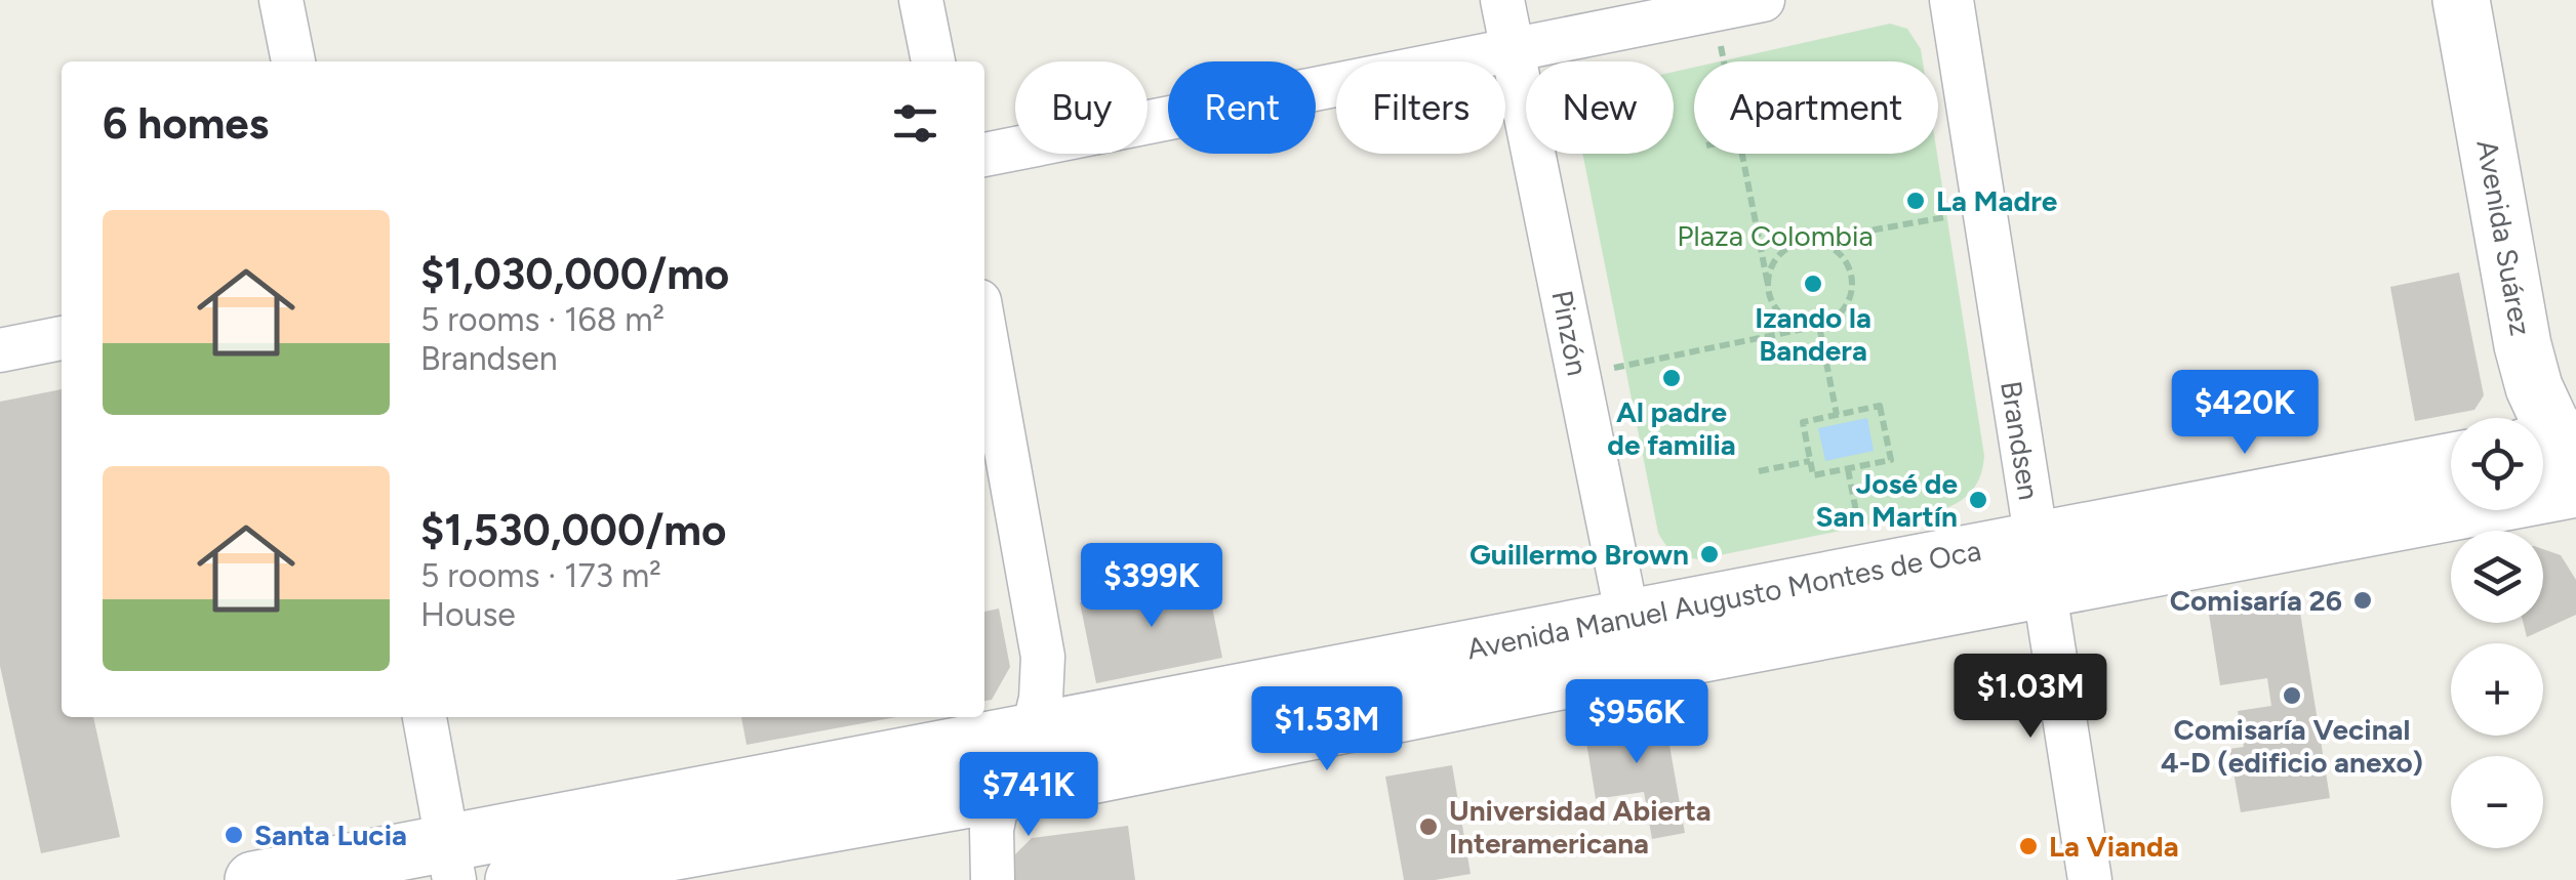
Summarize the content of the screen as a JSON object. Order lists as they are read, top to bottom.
{
  "streets": {
    "main road": ["Avenida Suárez", "Avenida Manuel Augusto Montes de Oca"],
    "street": ["Pinzón", "Brandsen"]
  },
  "crossings": [
    ["Avenida Suárez", "Avenida Manuel Augusto Montes de Oca"],
    ["Pinzón", "Avenida Manuel Augusto Montes de Oca"],
    ["Brandsen", "Avenida Manuel Augusto Montes de Oca"]
  ],
  "parks": ["Plaza Colombia"],
  "places": [
    "La Madre",
    "Izando la Bandera",
    "Al padre de familia",
    "José de San Martín",
    "Guillermo Brown",
    "Comisaría 26",
    "Comisaría Vecinal 4-D (edificio anexo)",
    "Universidad Abierta Interamericana",
    "Santa Lucia",
    "La Vianda"
  ],
  "page": {
    "chip": [
      "Buy",
      "Rent",
      "Filters",
      "New",
      "Apartment"
    ],
    "heading": "6 homes",
    "list": [
      {
        "name": "$1,030,000/mo",
        "note": "5 rooms · 168 m² · Brandsen"
      },
      {
        "name": "$1,530,000/mo",
        "note": "5 rooms · 173 m² · House"
      }
    ],
    "price": [
      "$420K",
      "$399K",
      "$1.03M",
      "$956K",
      "$1.53M",
      "$741K"
    ],
    "map_buttons": ["+", "−"]
  }
}
